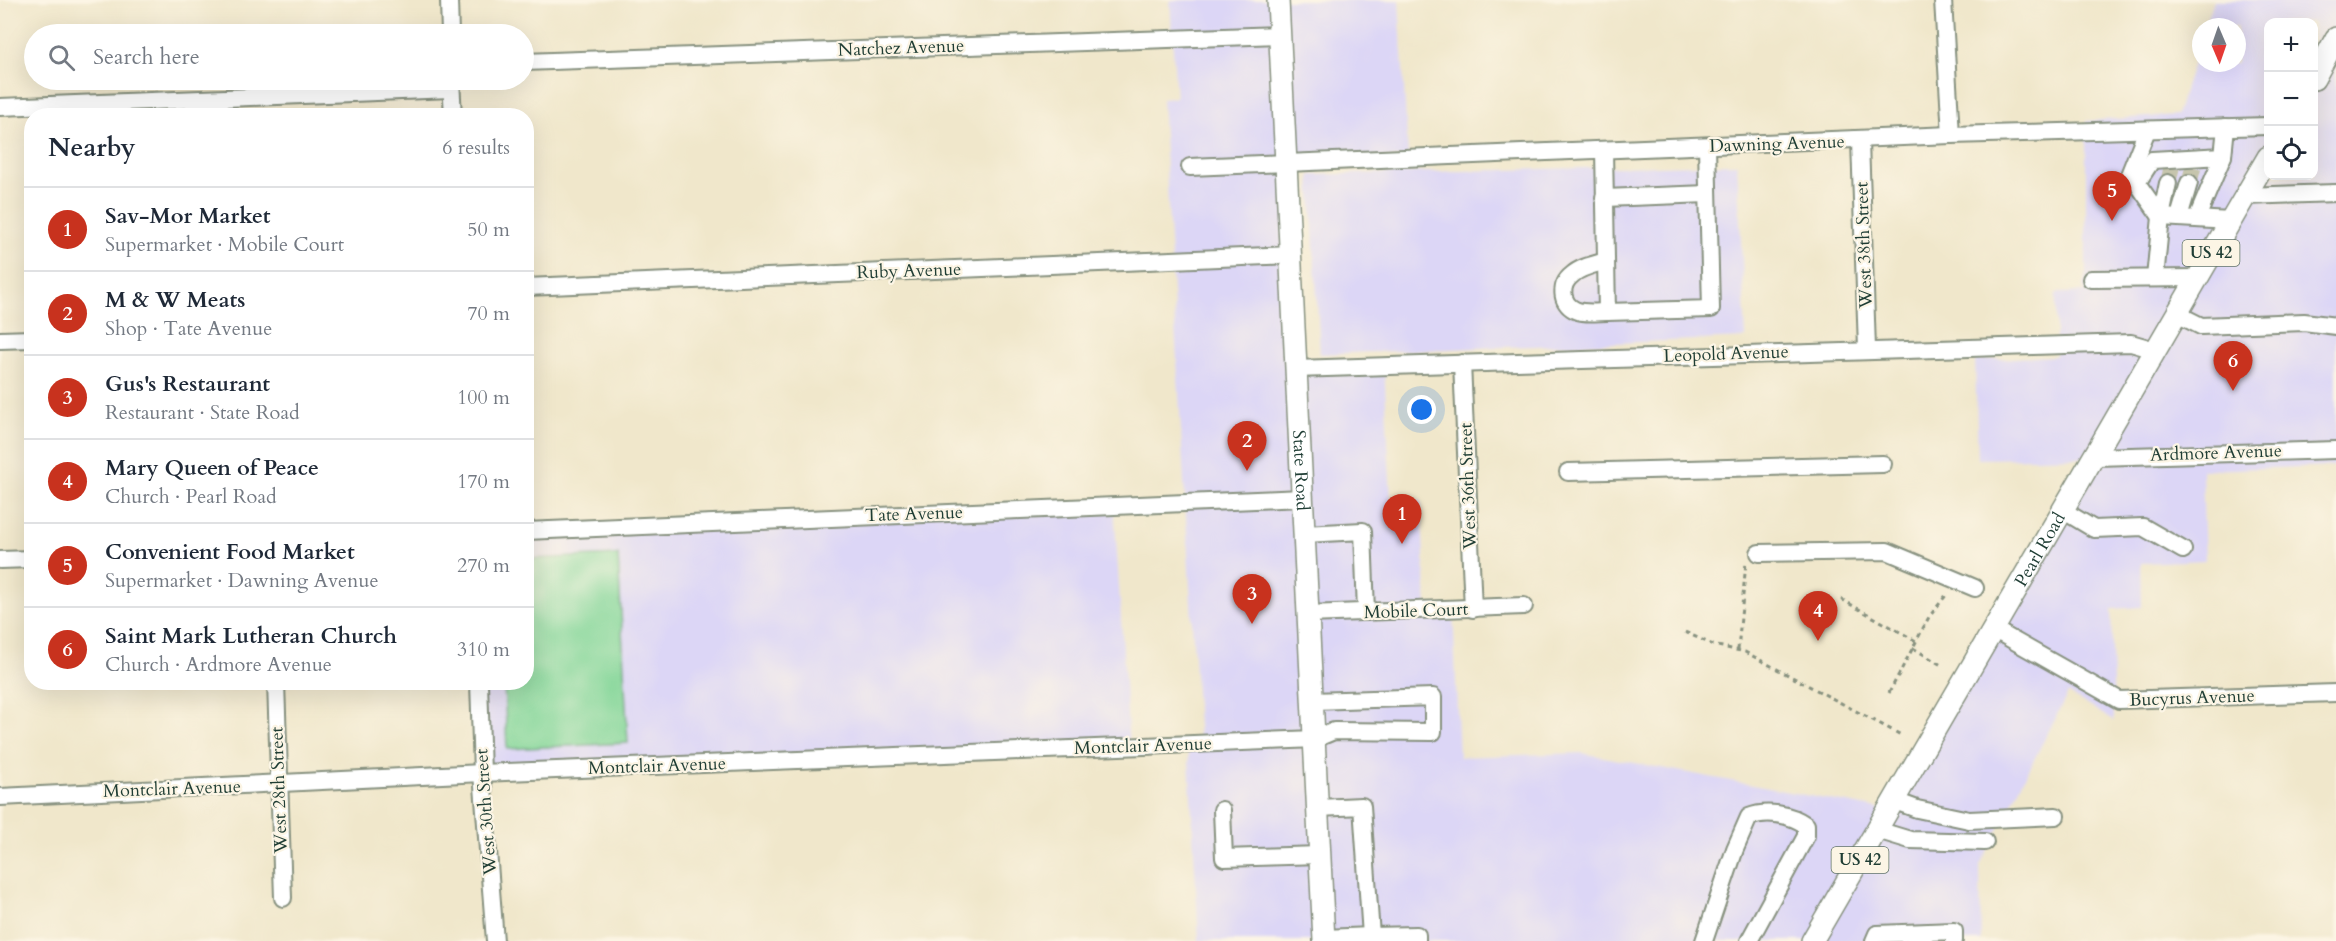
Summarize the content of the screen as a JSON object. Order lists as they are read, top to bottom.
{
  "streets": {
    "main road": ["US 42", "State Road", "Pearl Road"],
    "street": [
      "Natchez Avenue",
      "Dawning Avenue",
      "West 38th Street",
      "Ruby Avenue",
      "Leopold Avenue",
      "Ardmore Avenue",
      "West 36th Street",
      "Tate Avenue",
      "Mobile Court",
      "Bucyrus Avenue",
      "Montclair Avenue",
      "West 28th Street",
      "West 30th Street"
    ]
  },
  "crossings": [
    ["Natchez Avenue", "State Road"],
    ["Dawning Avenue", "West 38th Street"],
    ["Dawning Avenue", "State Road"],
    ["West 38th Street", "Leopold Avenue"],
    ["Ruby Avenue", "State Road"],
    ["Leopold Avenue", "State Road"],
    ["Leopold Avenue", "West 36th Street"],
    ["Leopold Avenue", "Pearl Road"],
    ["Ardmore Avenue", "Pearl Road"],
    ["State Road", "Tate Avenue"],
    ["State Road", "Mobile Court"],
    ["State Road", "Montclair Avenue"],
    ["West 36th Street", "Mobile Court"],
    ["Pearl Road", "Bucyrus Avenue"],
    ["Montclair Avenue", "West 28th Street"],
    ["Montclair Avenue", "West 30th Street"]
  ],
  "north": "bottom",
  "page": {
    "map_buttons": ["+", "−"],
    "search": "Search here",
    "heading": ["Nearby", "6 results"],
    "pins": [
      "5",
      "6",
      "2",
      "1",
      "3",
      "4"
    ],
    "list": [
      {
        "mark": "1",
        "name": "Sav-Mor Market",
        "note": "Supermarket · Mobile Court",
        "value": "50 m"
      },
      {
        "mark": "2",
        "name": "M & W Meats",
        "note": "Shop · Tate Avenue",
        "value": "70 m"
      },
      {
        "mark": "3",
        "name": "Gus's Restaurant",
        "note": "Restaurant · State Road",
        "value": "100 m"
      },
      {
        "mark": "4",
        "name": "Mary Queen of Peace",
        "note": "Church · Pearl Road",
        "value": "170 m"
      },
      {
        "mark": "5",
        "name": "Convenient Food Market",
        "note": "Supermarket · Dawning Avenue",
        "value": "270 m"
      },
      {
        "mark": "6",
        "name": "Saint Mark Lutheran Church",
        "note": "Church · Ardmore Avenue",
        "value": "310 m"
      }
    ]
  }
}
